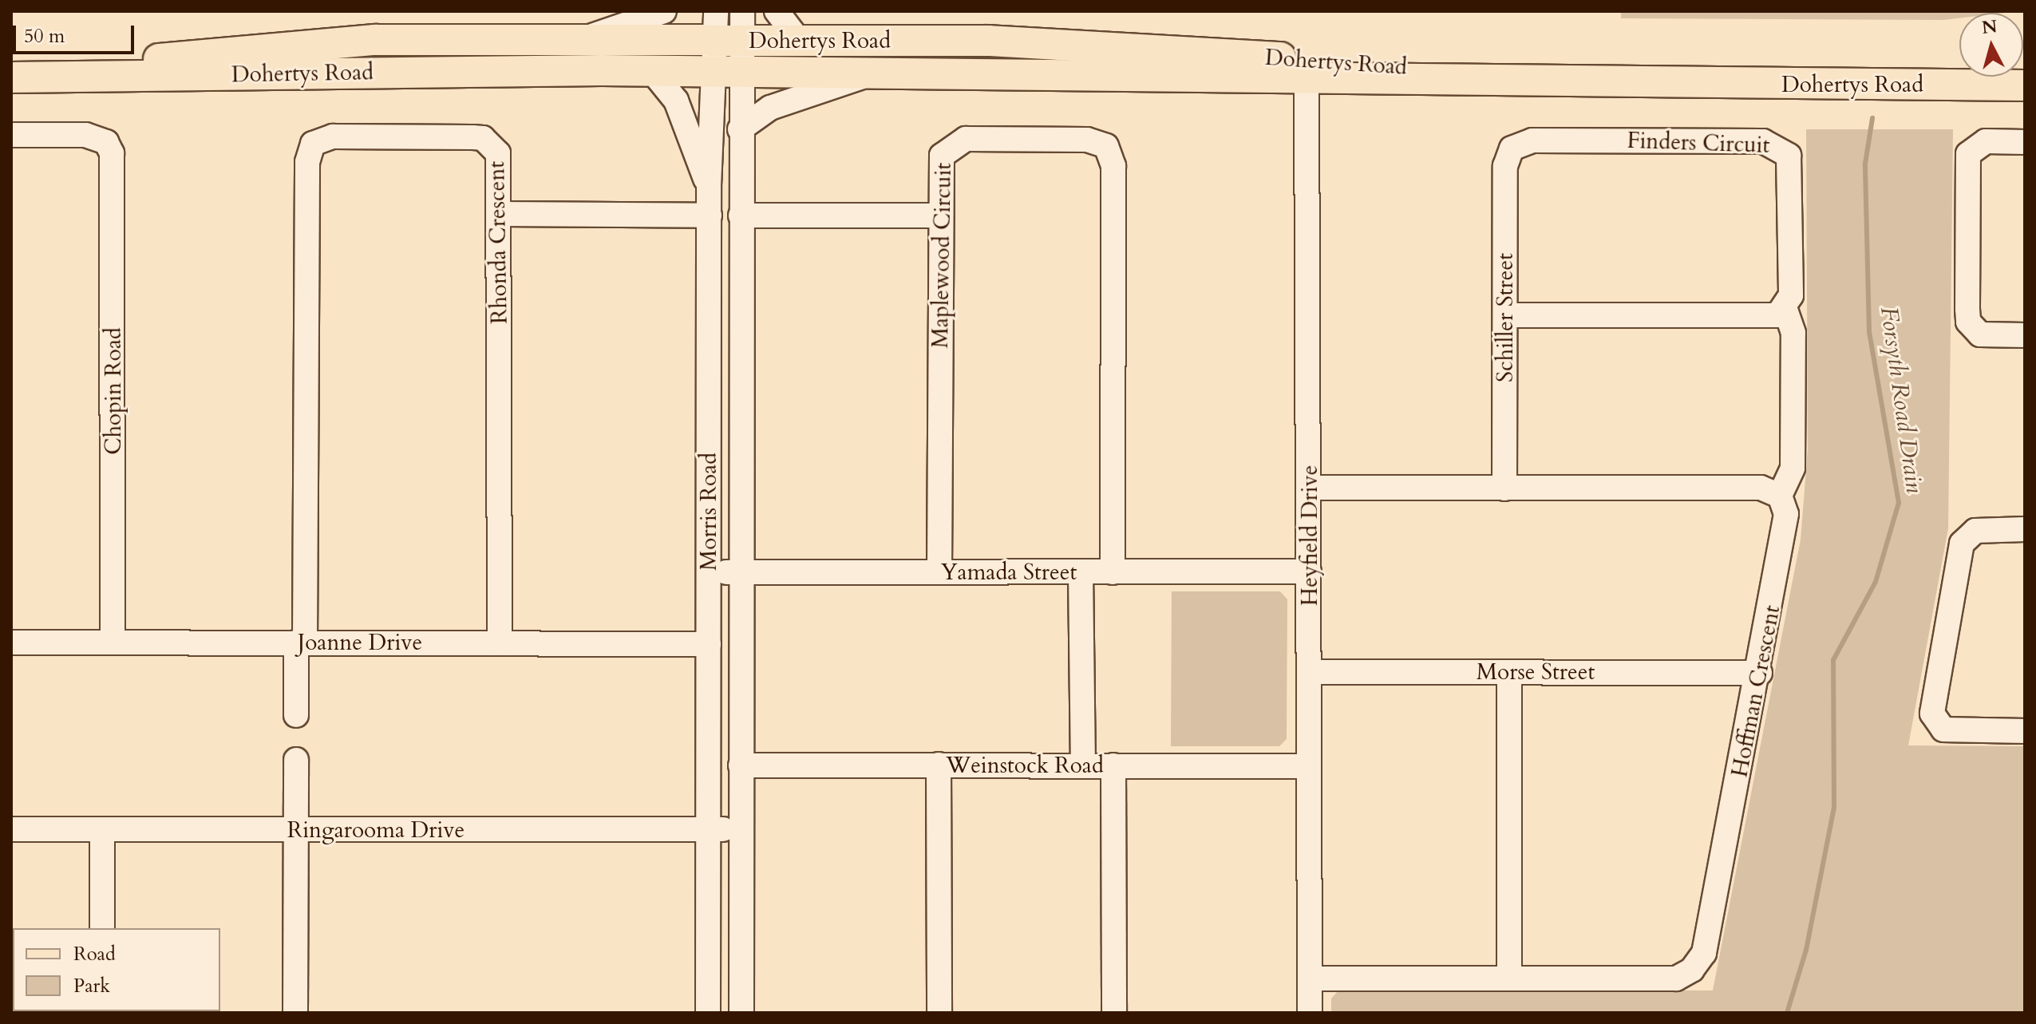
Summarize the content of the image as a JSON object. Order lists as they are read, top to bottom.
{
  "streets": {
    "main road": ["Dohertys Road"],
    "street": [
      "Finders Circuit",
      "Rhonda Crescent",
      "Maplewood Circuit",
      "Schiller Street",
      "Chopin Road",
      "Morris Road",
      "Heyfield Drive",
      "Yamada Street",
      "Joanne Drive",
      "Morse Street",
      "Hoffman Crescent",
      "Weinstock Road",
      "Ringarooma Drive"
    ]
  },
  "crossings": [
    ["Dohertys Road", "Morris Road"],
    ["Dohertys Road", "Heyfield Drive"],
    ["Finders Circuit", "Schiller Street"],
    ["Rhonda Crescent", "Joanne Drive"],
    ["Maplewood Circuit", "Yamada Street"],
    ["Chopin Road", "Joanne Drive"],
    ["Morris Road", "Yamada Street"],
    ["Morris Road", "Joanne Drive"],
    ["Morris Road", "Weinstock Road"],
    ["Morris Road", "Ringarooma Drive"],
    ["Heyfield Drive", "Yamada Street"],
    ["Heyfield Drive", "Morse Street"],
    ["Heyfield Drive", "Hoffman Crescent"],
    ["Heyfield Drive", "Weinstock Road"],
    ["Morse Street", "Hoffman Crescent"]
  ],
  "water": ["Forsyth Road Drain"],
  "legend": ["Road", "Park"],
  "scale_bar": "50 m",
  "north": "top"
}
